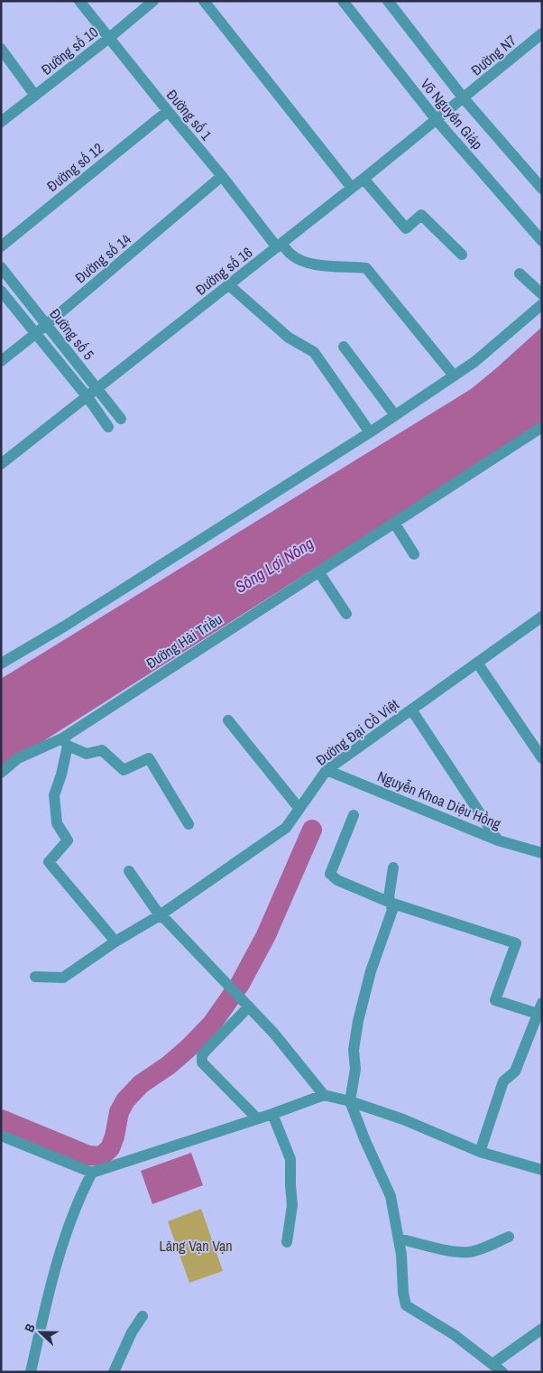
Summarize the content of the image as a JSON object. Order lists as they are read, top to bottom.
{
  "streets": {
    "street": [
      "Đường số 10",
      "Đường N7",
      "Võ Nguyên Giáp",
      "Đường số 1",
      "Đường số 12",
      "Đường số 14",
      "Đường số 16",
      "Đường số 5",
      "Đường Hải Triều",
      "Đường Đại Cồ Việt",
      "Nguyễn Khoa Diệu Hồng"
    ]
  },
  "crossings": [
    ["Đường số 10", "Đường số 1"],
    ["Đường N7", "Võ Nguyên Giáp"],
    ["Đường N7", "Đường số 16"],
    ["Võ Nguyên Giáp", "Đường số 16"],
    ["Đường số 1", "Đường số 12"],
    ["Đường số 1", "Đường số 14"],
    ["Đường số 1", "Đường số 16"],
    ["Đường số 14", "Đường số 5"],
    ["Đường số 16", "Đường số 5"],
    ["Đường Đại Cồ Việt", "Nguyễn Khoa Diệu Hồng"]
  ],
  "water": ["Sông Lợi Nông"],
  "parks": ["Lăng Vạn Vạn"],
  "north": "left"
}
